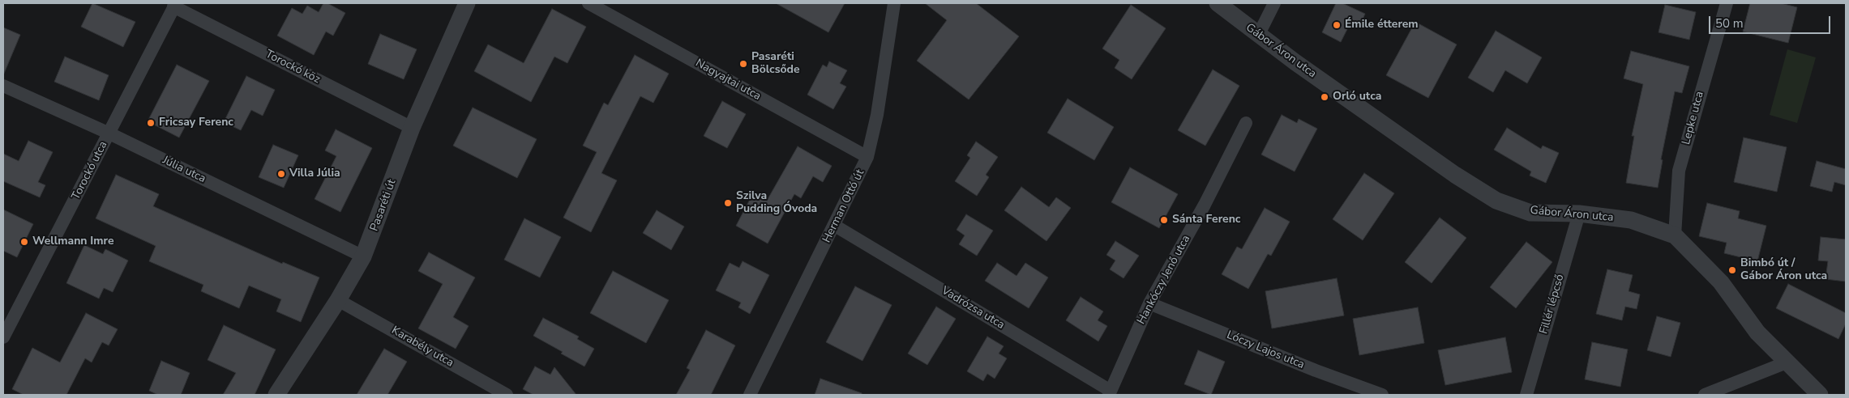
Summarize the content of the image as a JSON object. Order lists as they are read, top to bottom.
{
  "streets": {
    "street": [
      "Gábor Áron utca",
      "Torockó köz",
      "Nagyajtai utca",
      "Lepke utca",
      "Júlia utca",
      "Torockó utca",
      "Pasaréti út",
      "Herman Ottó út",
      "Hankóczy Jenő utca",
      "Fillér lépcső",
      "Vadrózsa utca",
      "Karabély utca",
      "Lóczy Lajos utca"
    ]
  },
  "crossings": [
    ["Gábor Áron utca", "Lepke utca"],
    ["Gábor Áron utca", "Fillér lépcső"],
    ["Torockó köz", "Torockó utca"],
    ["Torockó köz", "Pasaréti út"],
    ["Nagyajtai utca", "Herman Ottó út"],
    ["Júlia utca", "Torockó utca"],
    ["Júlia utca", "Pasaréti út"],
    ["Pasaréti út", "Karabély utca"],
    ["Herman Ottó út", "Vadrózsa utca"],
    ["Hankóczy Jenő utca", "Vadrózsa utca"],
    ["Hankóczy Jenő utca", "Lóczy Lajos utca"]
  ],
  "places": [
    "Émile étterem",
    "Pasaréti Bölcsőde",
    "Orló utca",
    "Fricsay Ferenc",
    "Villa Júlia",
    "Szilva Pudding Óvoda",
    "Sánta Ferenc",
    "Wellmann Imre",
    "Bimbó út / Gábor Áron utca"
  ],
  "scale_bar": "50 m"
}
